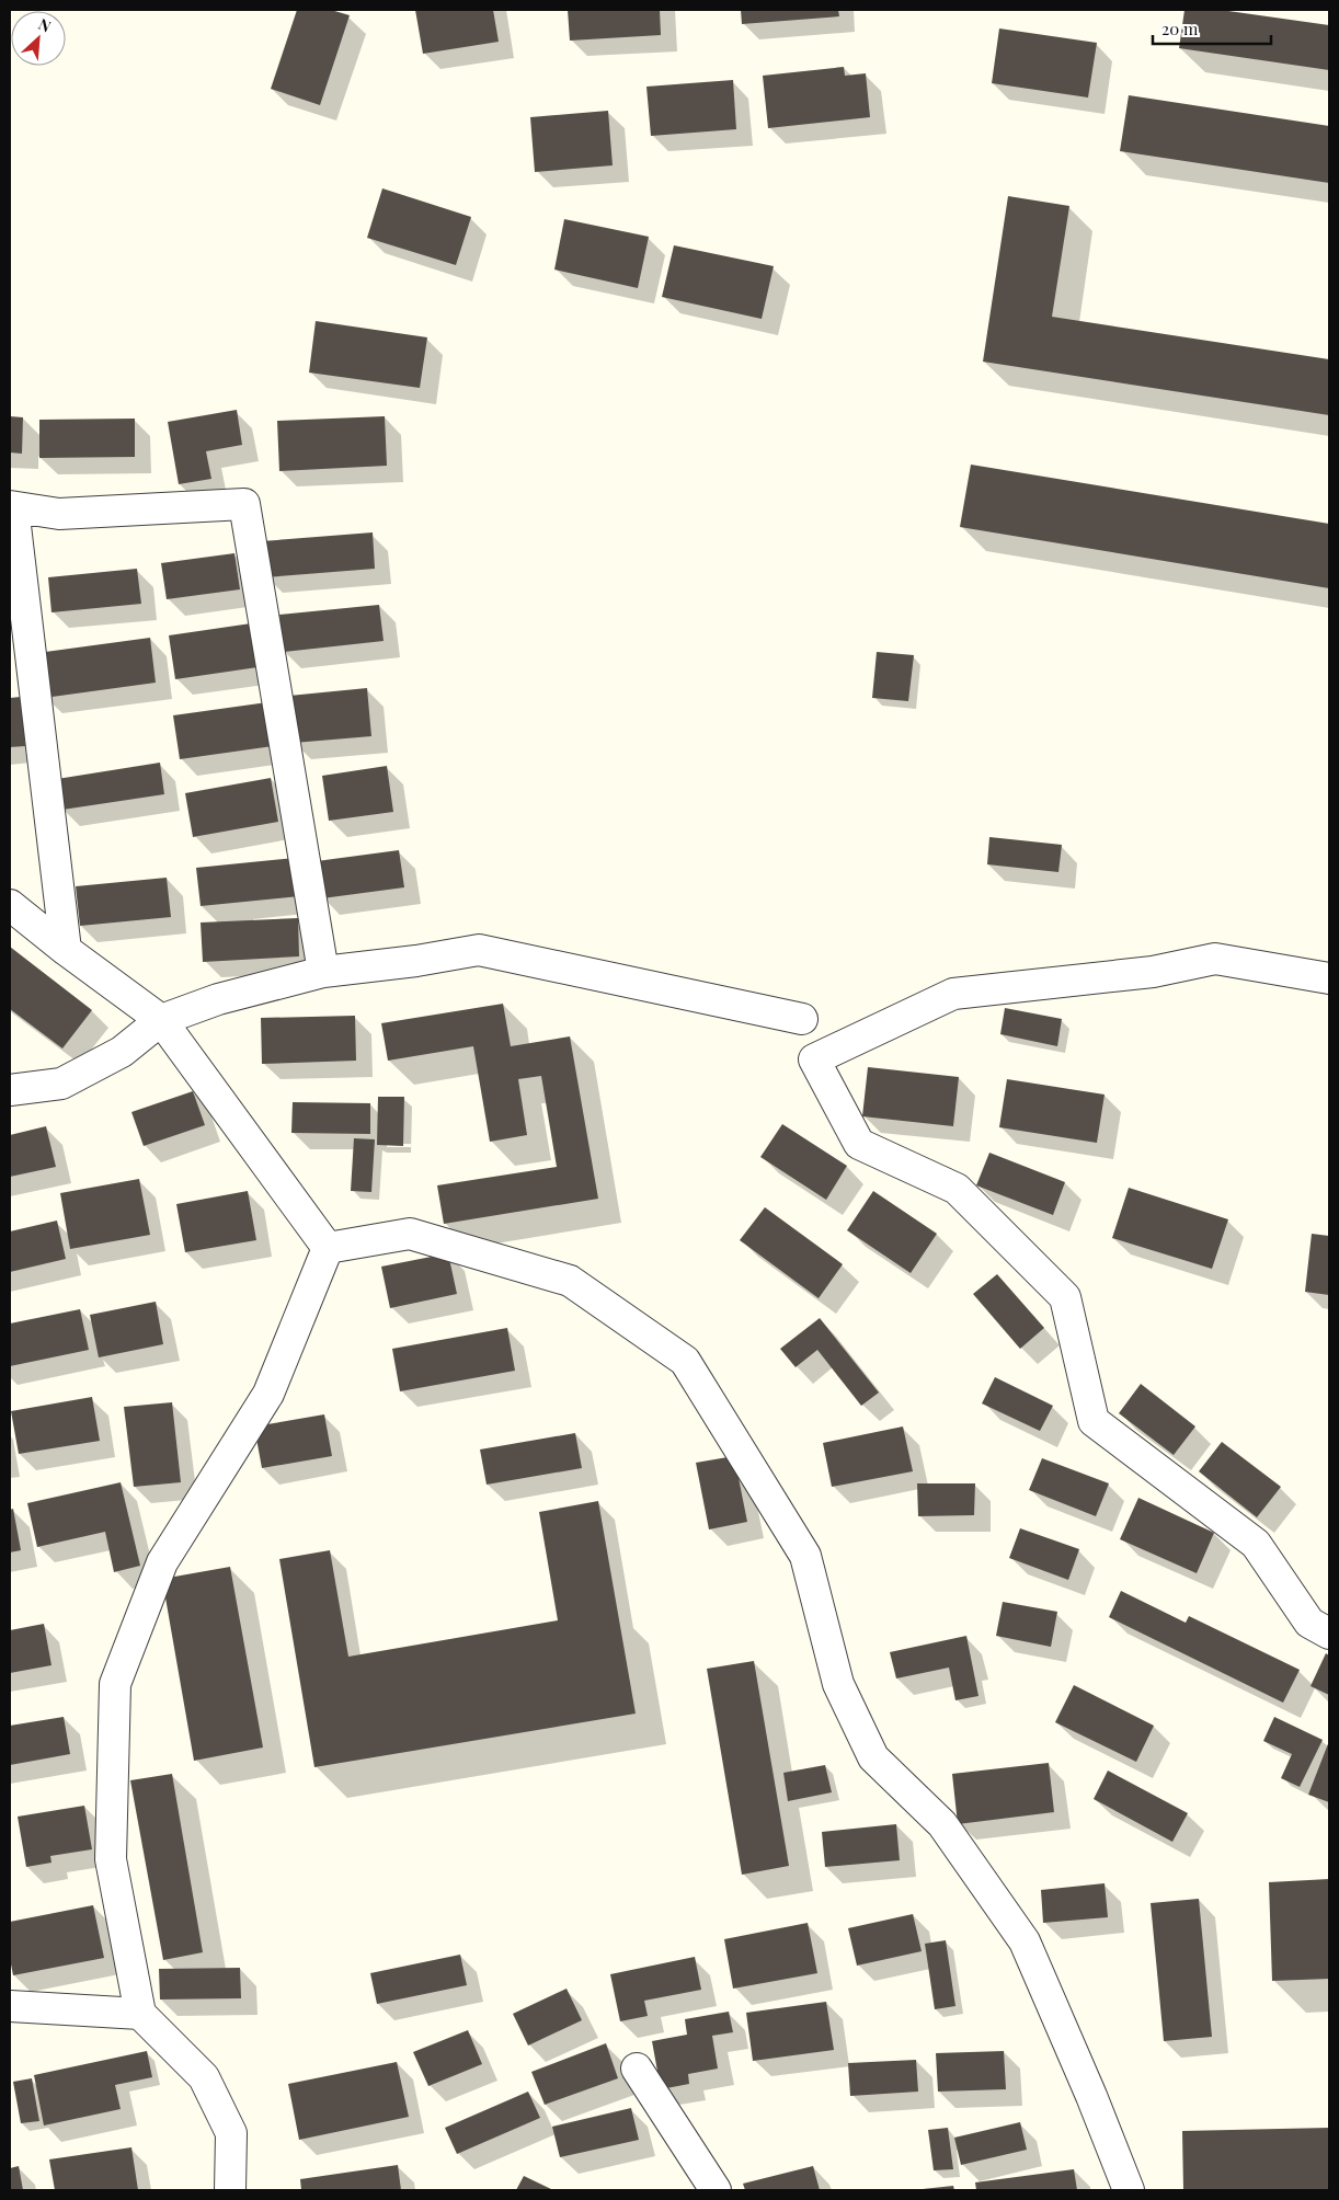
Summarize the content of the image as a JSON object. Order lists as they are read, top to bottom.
{
  "scale_bar": "20 m",
  "north": "top right"
}
